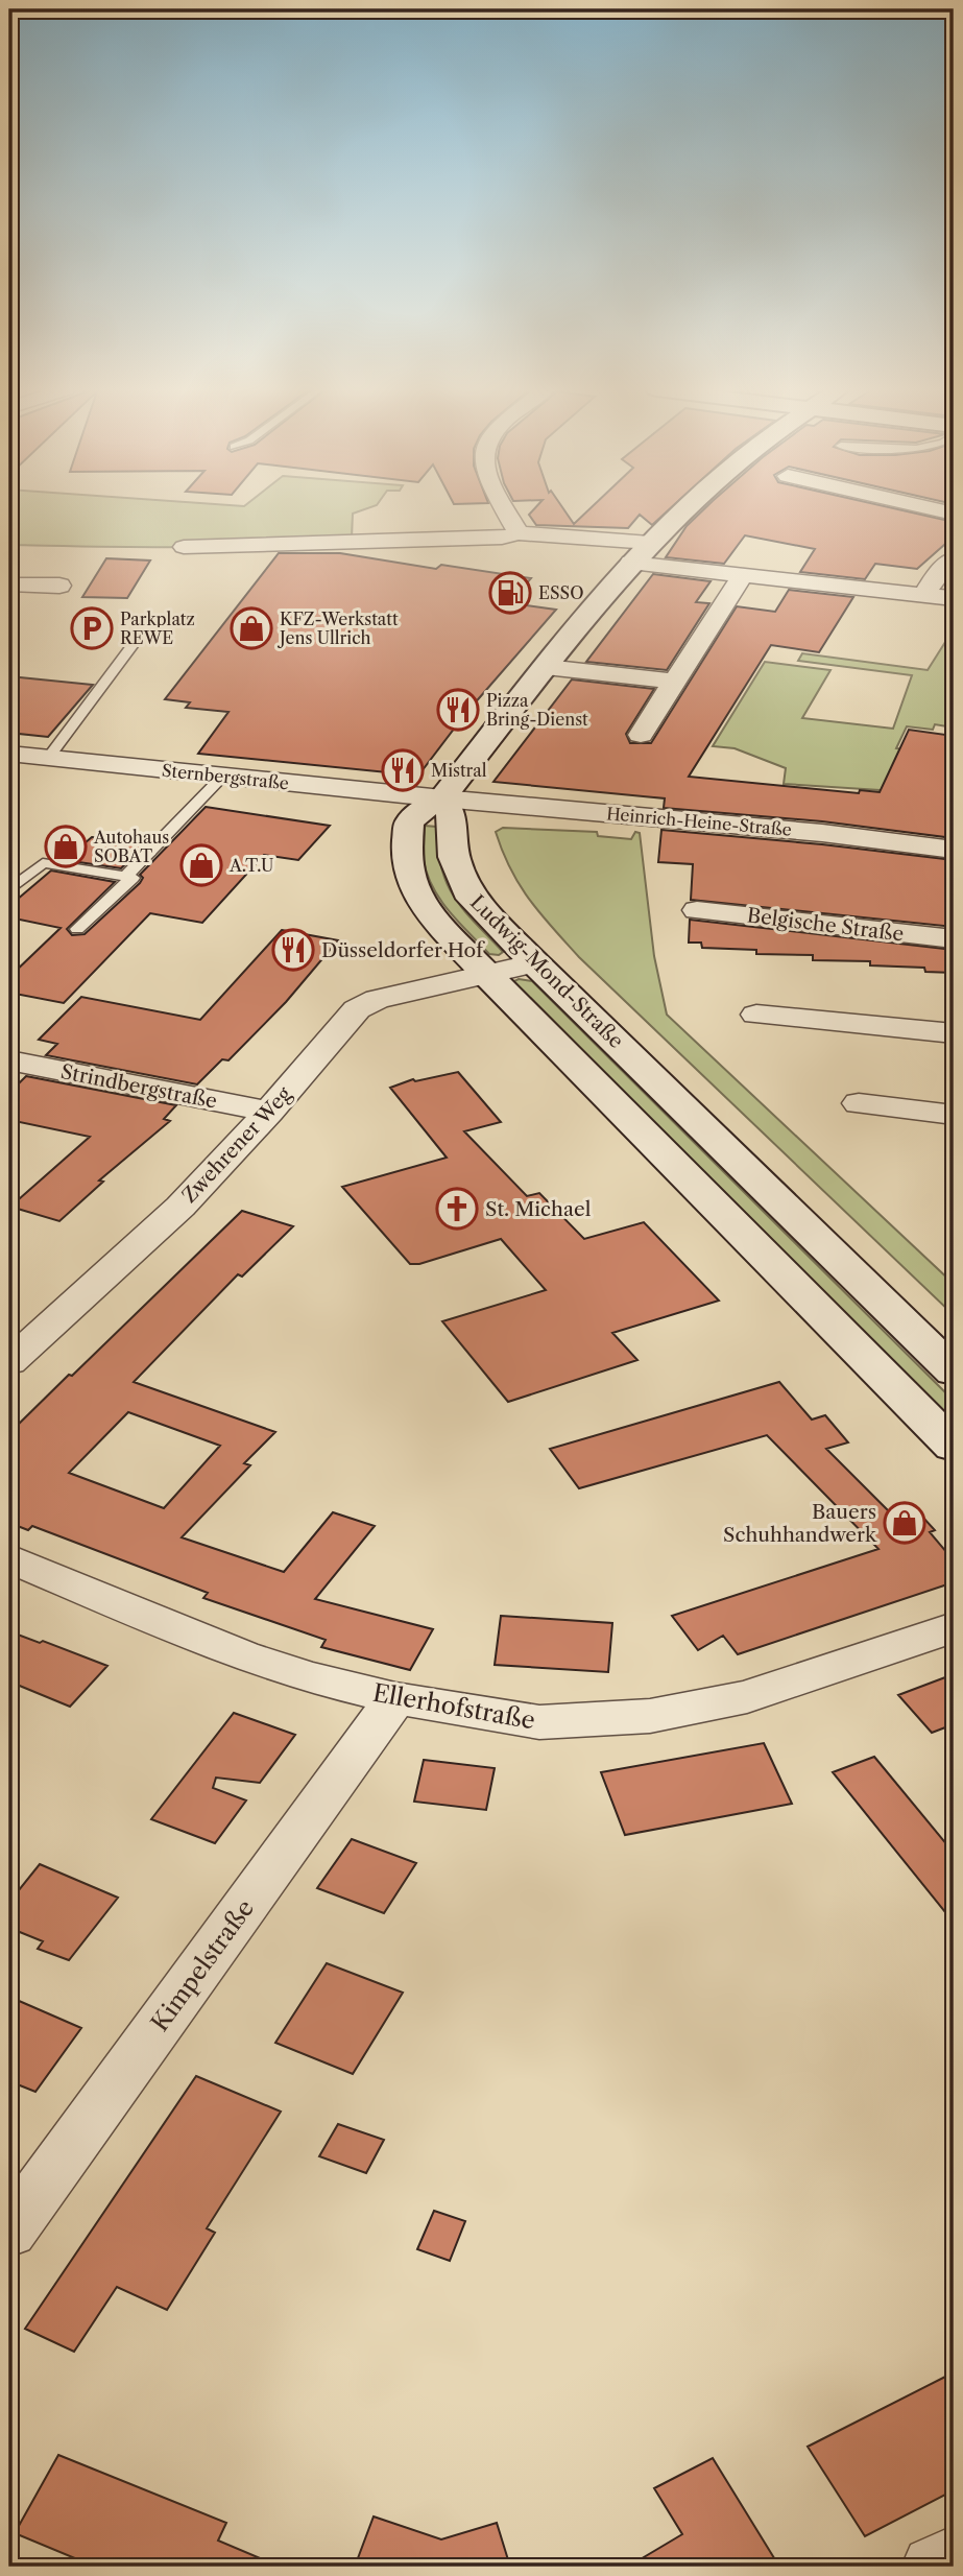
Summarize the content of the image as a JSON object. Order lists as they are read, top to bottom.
{
  "streets": {
    "main road": ["Ludwig-Mond-Straße"],
    "street": [
      "Sternbergstraße",
      "Heinrich-Heine-Straße",
      "Belgische Straße",
      "Strindbergstraße",
      "Zwehrener Weg",
      "Ellerhofstraße",
      "Kimpelstraße"
    ]
  },
  "crossings": [
    ["Sternbergstraße", "Heinrich-Heine-Straße"],
    ["Sternbergstraße", "Ludwig-Mond-Straße"],
    ["Heinrich-Heine-Straße", "Ludwig-Mond-Straße"],
    ["Ludwig-Mond-Straße", "Zwehrener Weg"],
    ["Strindbergstraße", "Zwehrener Weg"],
    ["Ellerhofstraße", "Kimpelstraße"]
  ],
  "places": {
    "fuel station": ["ESSO"],
    "parking": ["Parkplatz REWE"],
    "shop": [
      "KFZ-Werkstatt Jens Ullrich",
      "Autohaus SOBAT",
      "A.T.U",
      "Bauers Schuhhandwerk"
    ],
    "restaurant": ["Pizza Bring-Dienst", "Mistral", "Düsseldorfer Hof"],
    "church": ["St. Michael"]
  }
}
